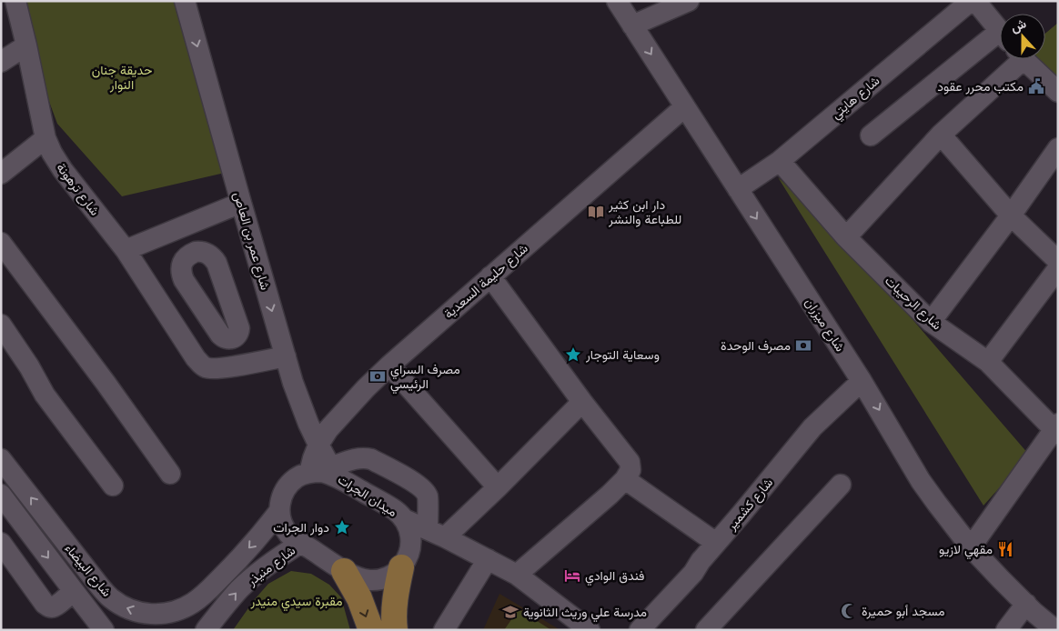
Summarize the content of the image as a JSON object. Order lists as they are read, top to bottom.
{
  "streets": {
    "street": [
      "شارع هايتي",
      "شارع ترهونة",
      "شارع عمر بن العاص",
      "شارع حليمة السعدية",
      "شارع الرحيبات",
      "شارع ميزران",
      "ميدان الجرات",
      "شارع كشمير",
      "شارع منيذر",
      "شارع البيضاء"
    ]
  },
  "crossings": [
    ["شارع هايتي", "شارع الرحيبات"],
    ["شارع هايتي", "شارع ميزران"],
    ["شارع عمر بن العاص", "شارع حليمة السعدية"],
    ["شارع عمر بن العاص", "ميدان الجرات"],
    ["شارع عمر بن العاص", "شارع منيذر"],
    ["شارع عمر بن العاص", "شارع البيضاء"],
    ["شارع حليمة السعدية", "شارع ميزران"],
    ["شارع حليمة السعدية", "ميدان الجرات"],
    ["شارع حليمة السعدية", "شارع منيذر"],
    ["شارع حليمة السعدية", "شارع البيضاء"],
    ["شارع ميزران", "شارع كشمير"],
    ["ميدان الجرات", "شارع منيذر"],
    ["ميدان الجرات", "شارع البيضاء"],
    ["شارع منيذر", "شارع البيضاء"]
  ],
  "one_way": ["شارع عمر بن العاص", "شارع ميزران", "شارع منيذر"],
  "parks": ["حديقة جنان النوار", "مقبرة سيدي منيدر"],
  "places": {
    "public building": ["مكتب محرر عقود"],
    "library": ["دار ابن كثير للطباعة والنشر"],
    "bank": ["مصرف الوحدة", "مصرف السراي الرئيسي"],
    "place": ["وسعاية التوجار", "دوار الجرات"],
    "restaurant": ["مقهي لازيو"],
    "hotel": ["فندق الوادي"],
    "mosque": ["مسجد أبو حميرة"],
    "school or university": ["مدرسة علي وريث الثانوية"]
  },
  "north": "top"
}
